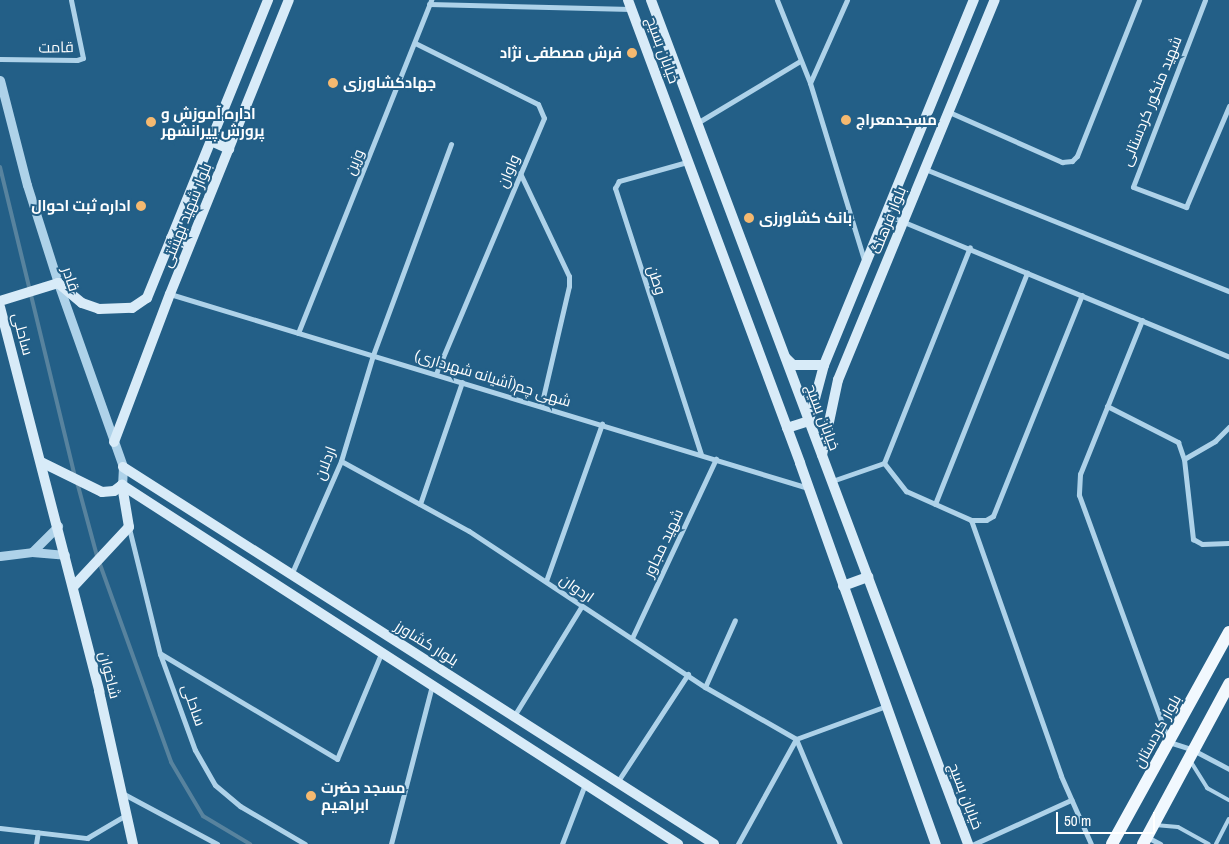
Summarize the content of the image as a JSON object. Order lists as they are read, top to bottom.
{
  "streets": {
    "main road": [
      "خیابان بسیج",
      "بلوار شهید بهشتی",
      "بلوار فرهنگ",
      "ساحلی",
      "بلوار کشاورز",
      "شاخوان",
      "بلوار کردستان"
    ],
    "street": [
      "قامت",
      "شهید منگور کردستانی",
      "وزین",
      "واوان",
      "قادر",
      "وطن",
      "شهی چم(آشیانه شهرداری)",
      "اردلان",
      "شهید مجاور",
      "اردوان"
    ]
  },
  "crossings": [
    ["خیابان بسیج", "بلوار فرهنگ"],
    ["خیابان بسیج", "وطن"],
    ["خیابان بسیج", "شهی چم(آشیانه شهرداری)"],
    ["وزین", "واوان"],
    ["وزین", "شهی چم(آشیانه شهرداری)"],
    ["واوان", "شهی چم(آشیانه شهرداری)"],
    ["بلوار شهید بهشتی", "قادر"],
    ["بلوار شهید بهشتی", "شهی چم(آشیانه شهرداری)"],
    ["قادر", "بلوار کشاورز"],
    ["وطن", "شهی چم(آشیانه شهرداری)"],
    ["ساحلی", "شاخوان"],
    ["شهی چم(آشیانه شهرداری)", "اردلان"],
    ["شهی چم(آشیانه شهرداری)", "شهید مجاور"],
    ["اردلان", "اردوان"],
    ["اردلان", "بلوار کشاورز"],
    ["شهید مجاور", "اردوان"]
  ],
  "places": [
    "فرش مصطفی نژاد",
    "جهادکشاورزی",
    "مسجدمعراج",
    "اداره آموزش و پرورش پیرانشهر",
    "اداره ثبت احوال",
    "بانک کشاورزی",
    "مسجد حضرت ابراهیم"
  ],
  "scale_bar": "50 m"
}
